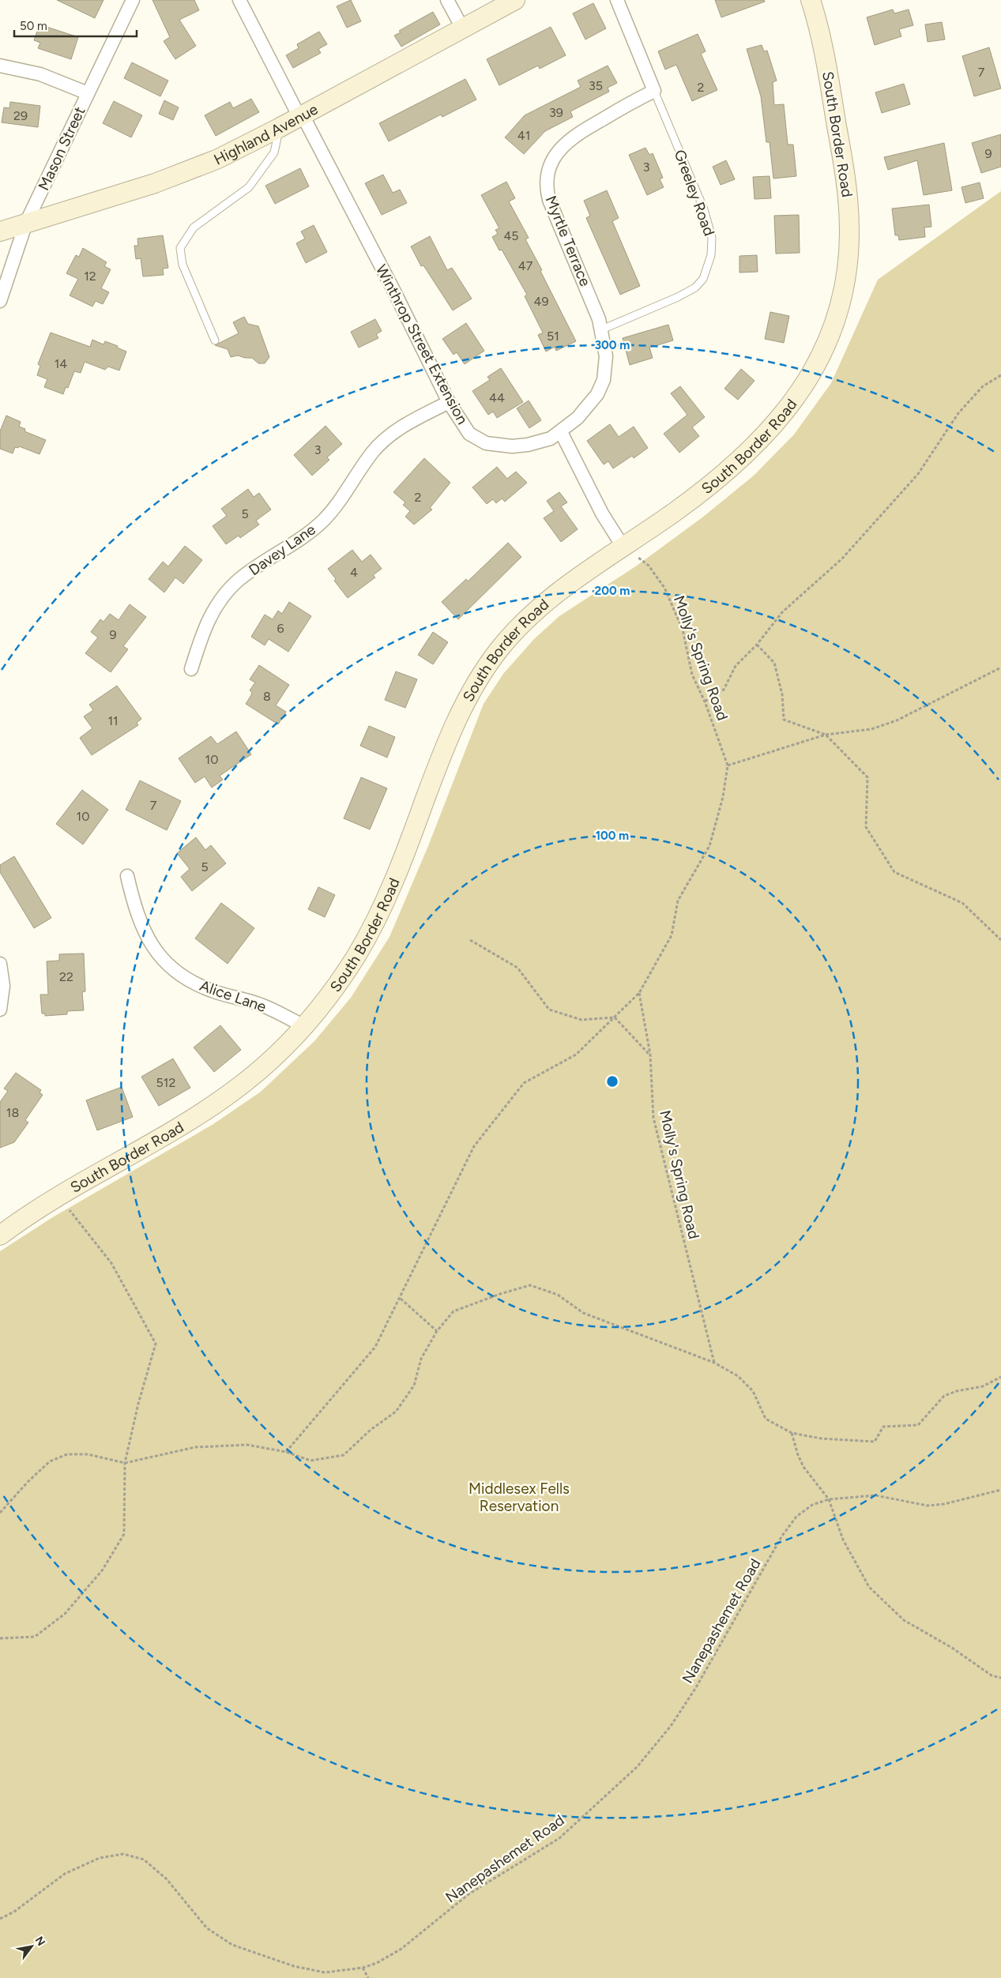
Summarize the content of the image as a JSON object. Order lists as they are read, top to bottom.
{
  "streets": {
    "main road": ["Highland Avenue", "South Border Road"],
    "street": [
      "Mason Street",
      "Myrtle Terrace",
      "Winthrop Street Extension",
      "Davey Lane",
      "Alice Lane"
    ],
    "lane": ["Greeley Road"],
    "path": ["Molly's Spring Road", "Nanepashemet Road"]
  },
  "crossings": [
    ["Highland Avenue", "Mason Street"],
    ["Highland Avenue", "Winthrop Street Extension"],
    ["South Border Road", "Molly's Spring Road"],
    ["South Border Road", "Alice Lane"],
    ["Greeley Road", "Myrtle Terrace"],
    ["Myrtle Terrace", "Winthrop Street Extension"],
    ["Winthrop Street Extension", "Davey Lane"]
  ],
  "parks": ["Middlesex Fells Reservation"],
  "house_numbers": [
    "7",
    "35",
    "2",
    "39",
    "29",
    "41",
    "9",
    "3",
    "45",
    "47",
    "12",
    "49",
    "51",
    "14",
    "44",
    "3",
    "2",
    "5",
    "4",
    "6",
    "9",
    "8",
    "11",
    "10",
    "7",
    "10",
    "5",
    "22",
    "512",
    "18"
  ],
  "scale_bar": "50 m",
  "north": "top right",
  "rings": ["300 m", "200 m", "100 m"]
}
